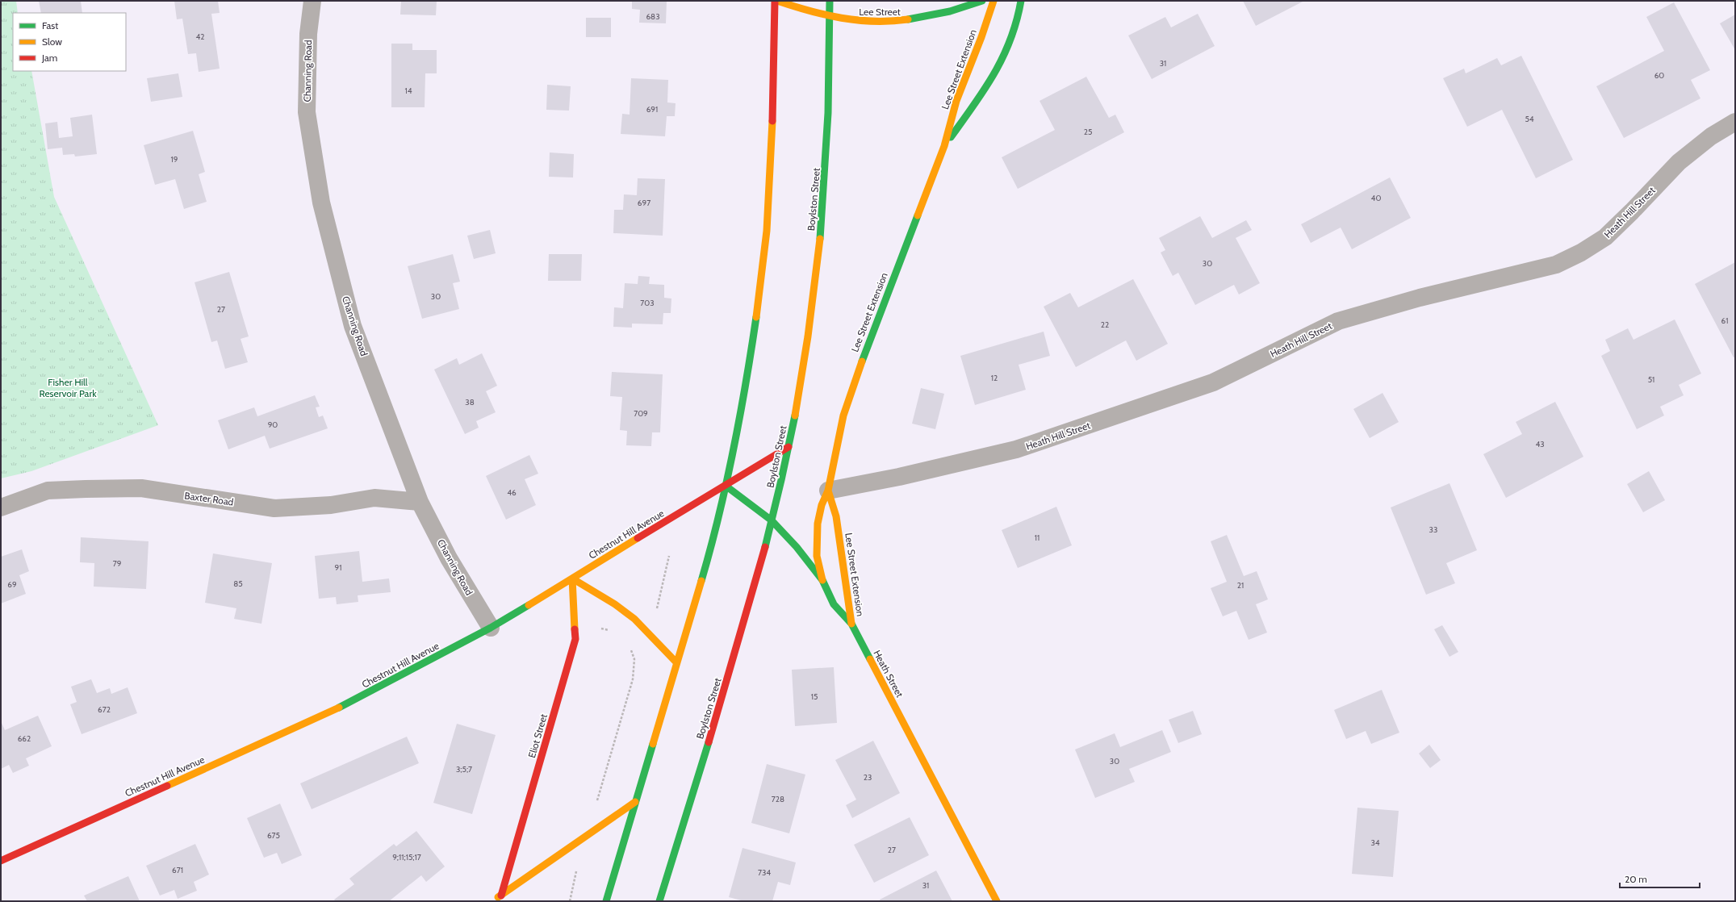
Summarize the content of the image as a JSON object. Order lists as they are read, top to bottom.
{
  "streets": {
    "main road": [
      "Lee Street",
      "Lee Street Extension",
      "Boylston Street",
      "Chestnut Hill Avenue",
      "Heath Street",
      "Eliot Street"
    ],
    "street": ["Channing Road", "Heath Hill Street", "Baxter Road"]
  },
  "crossings": [
    ["Lee Street", "Boylston Street"],
    ["Lee Street Extension", "Heath Hill Street"],
    ["Lee Street Extension", "Heath Street"],
    ["Channing Road", "Baxter Road"],
    ["Channing Road", "Chestnut Hill Avenue"],
    ["Boylston Street", "Chestnut Hill Avenue"],
    ["Boylston Street", "Heath Street"],
    ["Chestnut Hill Avenue", "Heath Street"],
    ["Chestnut Hill Avenue", "Eliot Street"]
  ],
  "parks": ["Fisher Hill Reservoir Park"],
  "house_numbers": [
    "683",
    "42",
    "31",
    "60",
    "14",
    "691",
    "54",
    "25",
    "19",
    "40",
    "697",
    "30",
    "30",
    "703",
    "27",
    "61",
    "22",
    "12",
    "51",
    "38",
    "709",
    "90",
    "43",
    "46",
    "33",
    "11",
    "79",
    "91",
    "85",
    "69",
    "21",
    "15",
    "672",
    "662",
    "30",
    "3;5;7",
    "23",
    "728",
    "675",
    "34",
    "27",
    "9;11;15;17",
    "671",
    "734",
    "31"
  ],
  "legend": ["Fast", "Slow", "Jam"],
  "scale_bar": "20 m"
}
